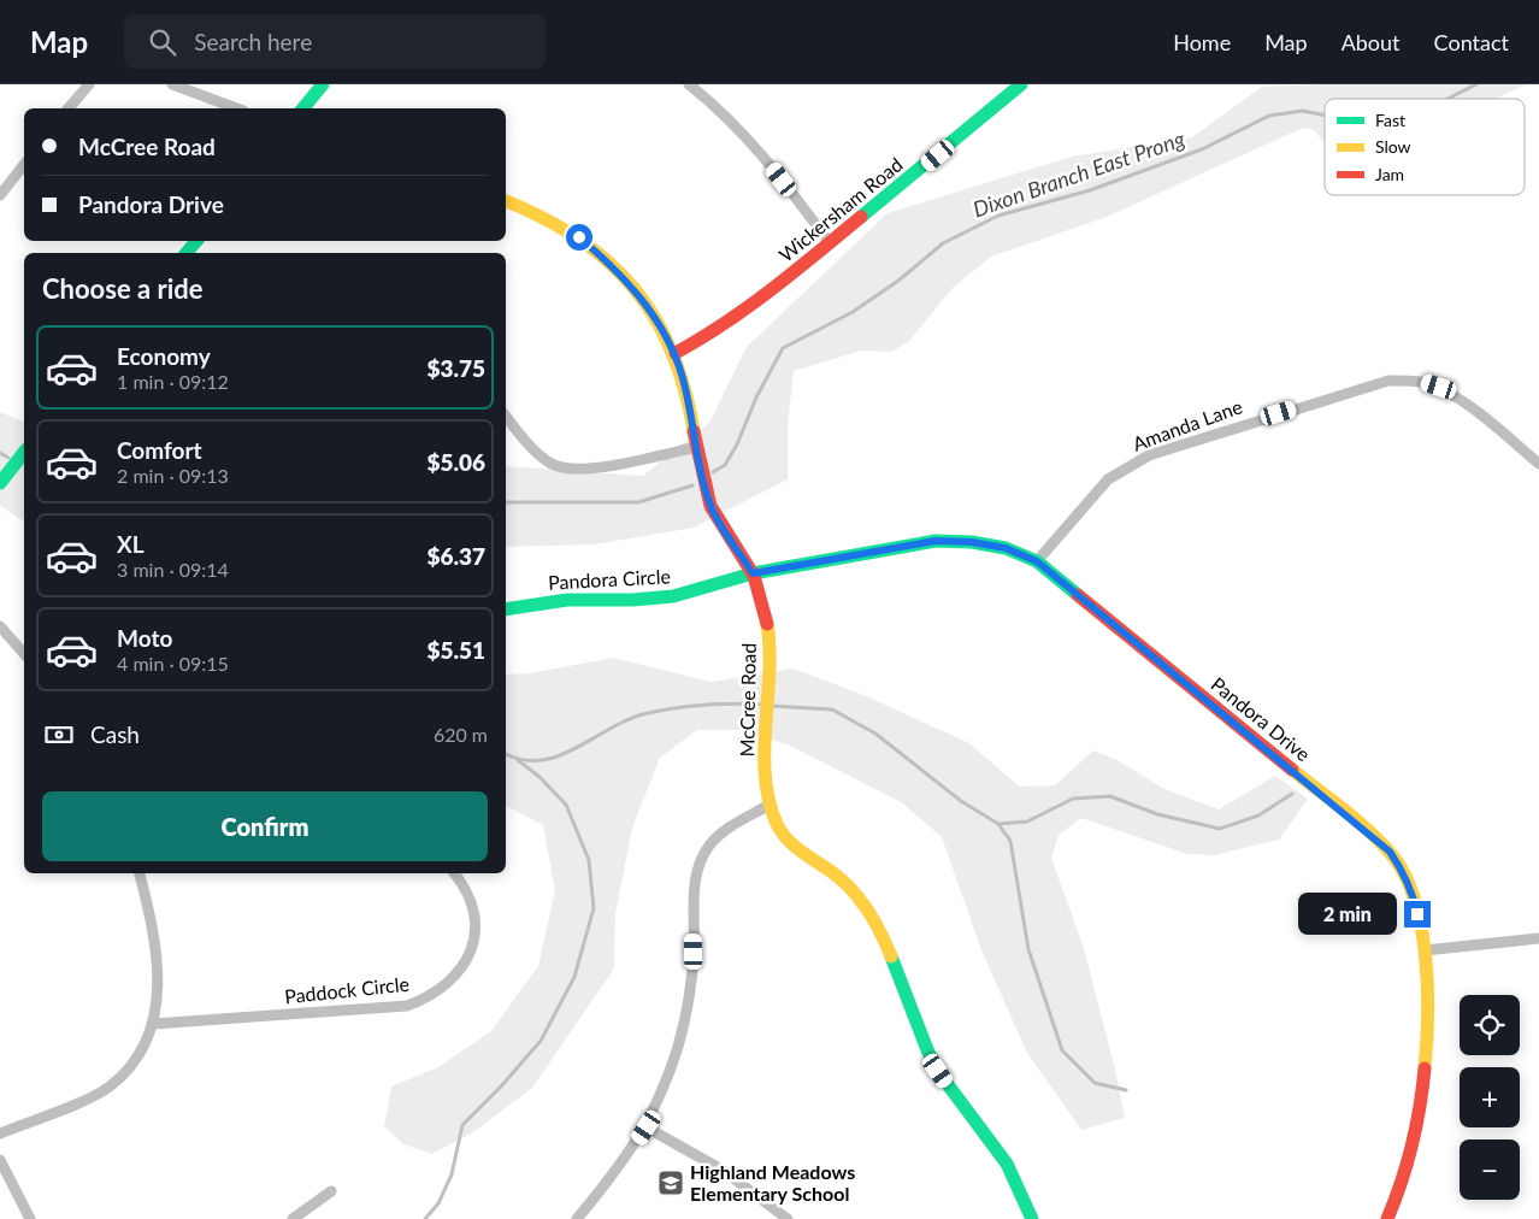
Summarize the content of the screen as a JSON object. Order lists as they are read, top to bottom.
{
  "streets": {
    "street": [
      "Wickersham Road",
      "Amanda Lane",
      "Pandora Circle",
      "McCree Road",
      "Pandora Drive",
      "Paddock Circle"
    ]
  },
  "crossings": [
    ["Wickersham Road", "McCree Road"],
    ["Amanda Lane", "Pandora Drive"],
    ["Pandora Circle", "McCree Road"],
    ["Pandora Circle", "Pandora Drive"],
    ["McCree Road", "Pandora Drive"]
  ],
  "water": ["Dixon Branch East Prong"],
  "places": {
    "school or university": ["Highland Meadows Elementary School"]
  },
  "legend": ["Fast", "Slow", "Jam"],
  "page": {
    "header": "Map",
    "search": "Search here",
    "nav": [
      "Home",
      "Map",
      "About",
      "Contact"
    ],
    "banner": ["McCree Road", "Pandora Drive"],
    "heading": "Choose a ride",
    "list": [
      {
        "name": "Economy",
        "note": "1 min · 09:12",
        "value": "$3.75"
      },
      {
        "name": "Comfort",
        "note": "2 min · 09:13",
        "value": "$5.06"
      },
      {
        "name": "XL",
        "note": "3 min · 09:14",
        "value": "$6.37"
      },
      {
        "name": "Moto",
        "note": "4 min · 09:15",
        "value": "$5.51"
      }
    ],
    "pay": ["Cash", "620 m"],
    "buttons": "Confirm",
    "bubble": "2 min",
    "map_buttons": ["+", "−"]
  }
}
